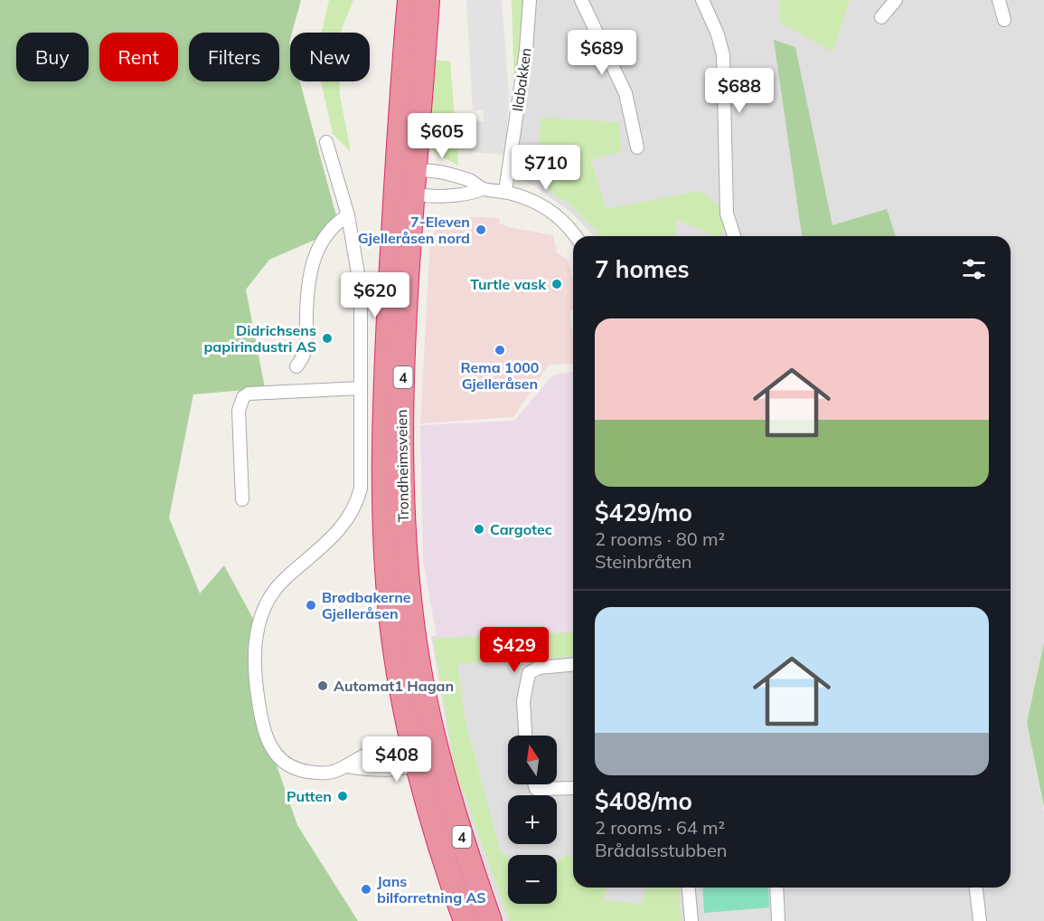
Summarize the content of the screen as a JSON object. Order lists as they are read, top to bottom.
{
  "streets": {
    "highway": ["4", "Trondheimsveien"],
    "street": ["Ilabakken"]
  },
  "places": [
    "7-Eleven Gjelleråsen nord",
    "Turtle vask",
    "Didrichsens papirindustri AS",
    "Rema 1000 Gjelleråsen",
    "Cargotec",
    "Brødbakerne Gjelleråsen",
    "Automat1 Hagan",
    "Putten",
    "Jans bilforretning AS"
  ],
  "north": "top",
  "page": {
    "price": [
      "$689",
      "$688",
      "$605",
      "$710",
      "$620",
      "$429",
      "$408"
    ],
    "chip": [
      "Buy",
      "Rent",
      "Filters",
      "New"
    ],
    "heading": "7 homes",
    "list": [
      {
        "name": "$429/mo",
        "note": "2 rooms · 80 m² · Steinbråten"
      },
      {
        "name": "$408/mo",
        "note": "2 rooms · 64 m² · Brådalsstubben"
      }
    ],
    "map_buttons": ["+", "−"]
  }
}
